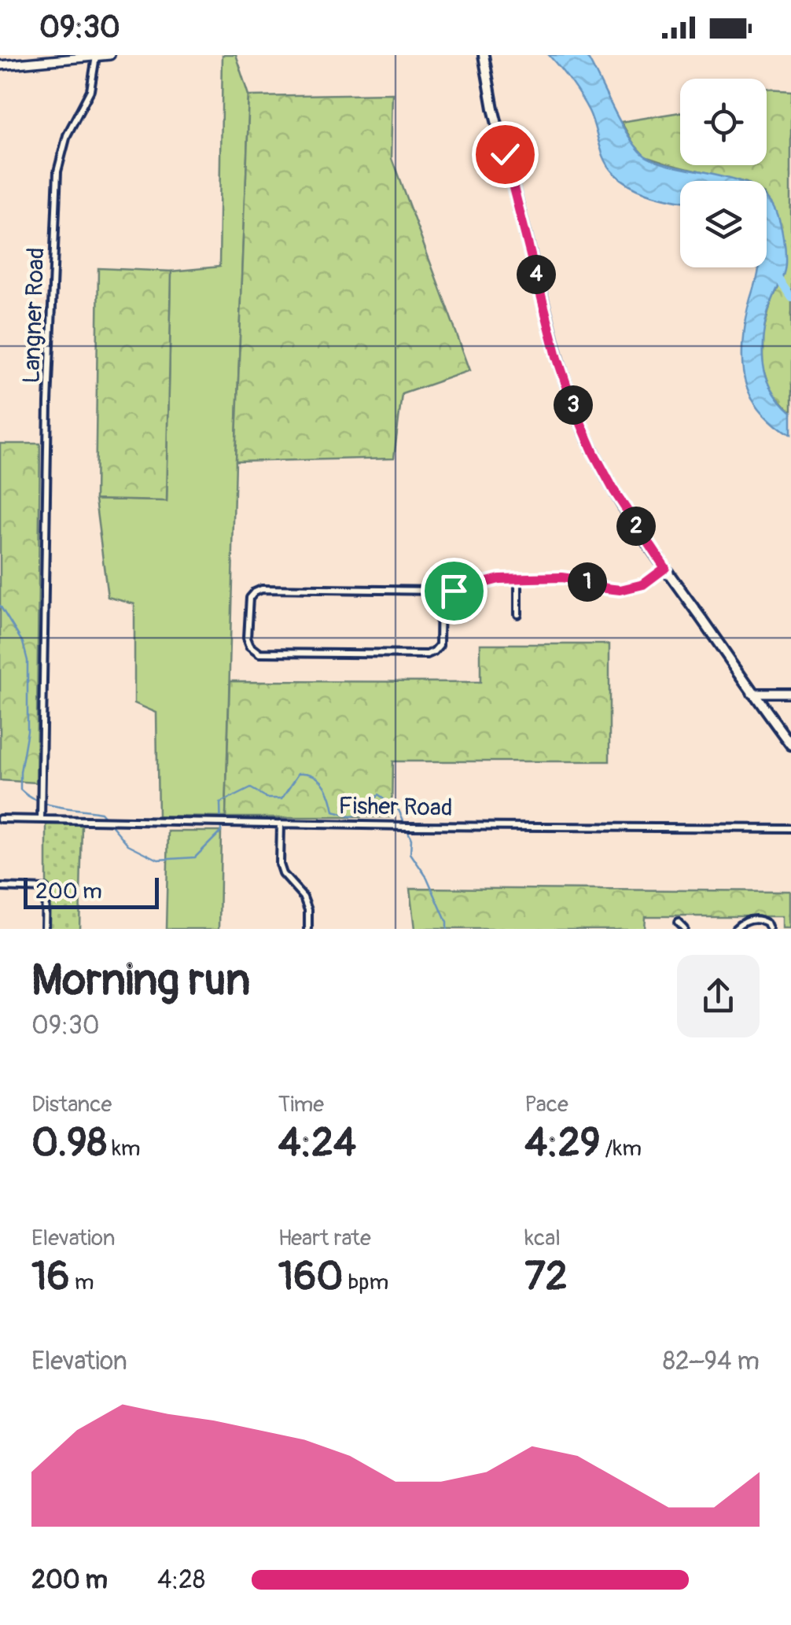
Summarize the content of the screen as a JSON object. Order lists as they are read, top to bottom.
{
  "streets": {
    "street": ["Langner Road", "Fisher Road"]
  },
  "crossings": [
    ["Langner Road", "Fisher Road"]
  ],
  "scale_bar": "200 m",
  "page": {
    "status": "09:30",
    "pins": [
      "4",
      "3",
      "2",
      "1"
    ],
    "scale": "200 m",
    "heading": ["Morning run", "09:30"],
    "stats": [
      ["Distance", "0.98 km"],
      ["Time", "4:24"],
      ["Pace", "4:29 /km"],
      ["Elevation", "16 m"],
      ["Heart rate", "160 bpm"],
      ["kcal", "72"]
    ],
    "chart": ["Elevation", "82–94 m"],
    "list": [
      {
        "name": "200 m",
        "note": "4:28"
      }
    ]
  }
}
